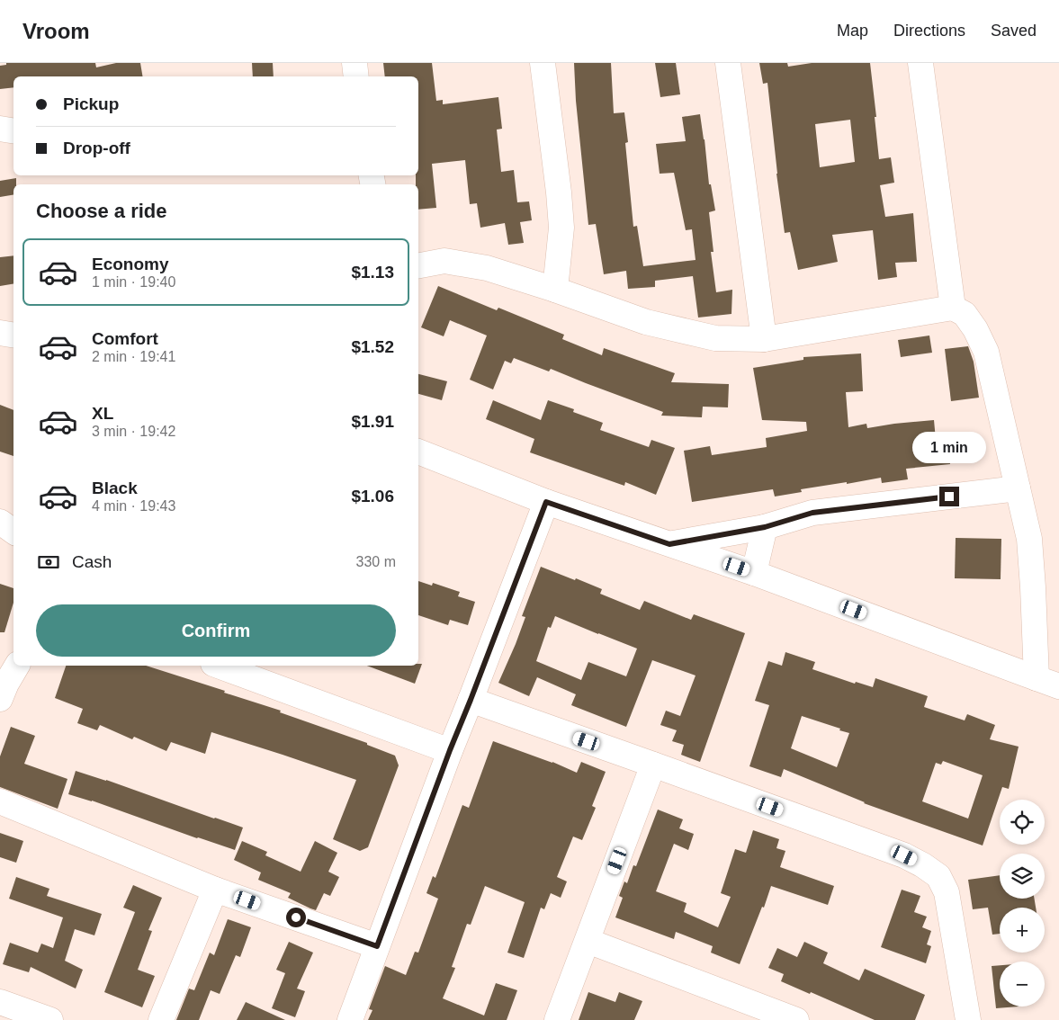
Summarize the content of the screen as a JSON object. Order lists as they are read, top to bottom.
{
  "page": {
    "header": "Vroom",
    "nav": ["Map", "Directions", "Saved"],
    "banner": ["Pickup", "Drop-off"],
    "heading": "Choose a ride",
    "list": [
      {
        "name": "Economy",
        "note": "1 min · 19:40",
        "value": "$1.13"
      },
      {
        "name": "Comfort",
        "note": "2 min · 19:41",
        "value": "$1.52"
      },
      {
        "name": "XL",
        "note": "3 min · 19:42",
        "value": "$1.91"
      },
      {
        "name": "Black",
        "note": "4 min · 19:43",
        "value": "$1.06"
      }
    ],
    "bubble": "1 min",
    "pay": ["Cash", "330 m"],
    "buttons": "Confirm",
    "map_buttons": ["+", "−"]
  }
}
